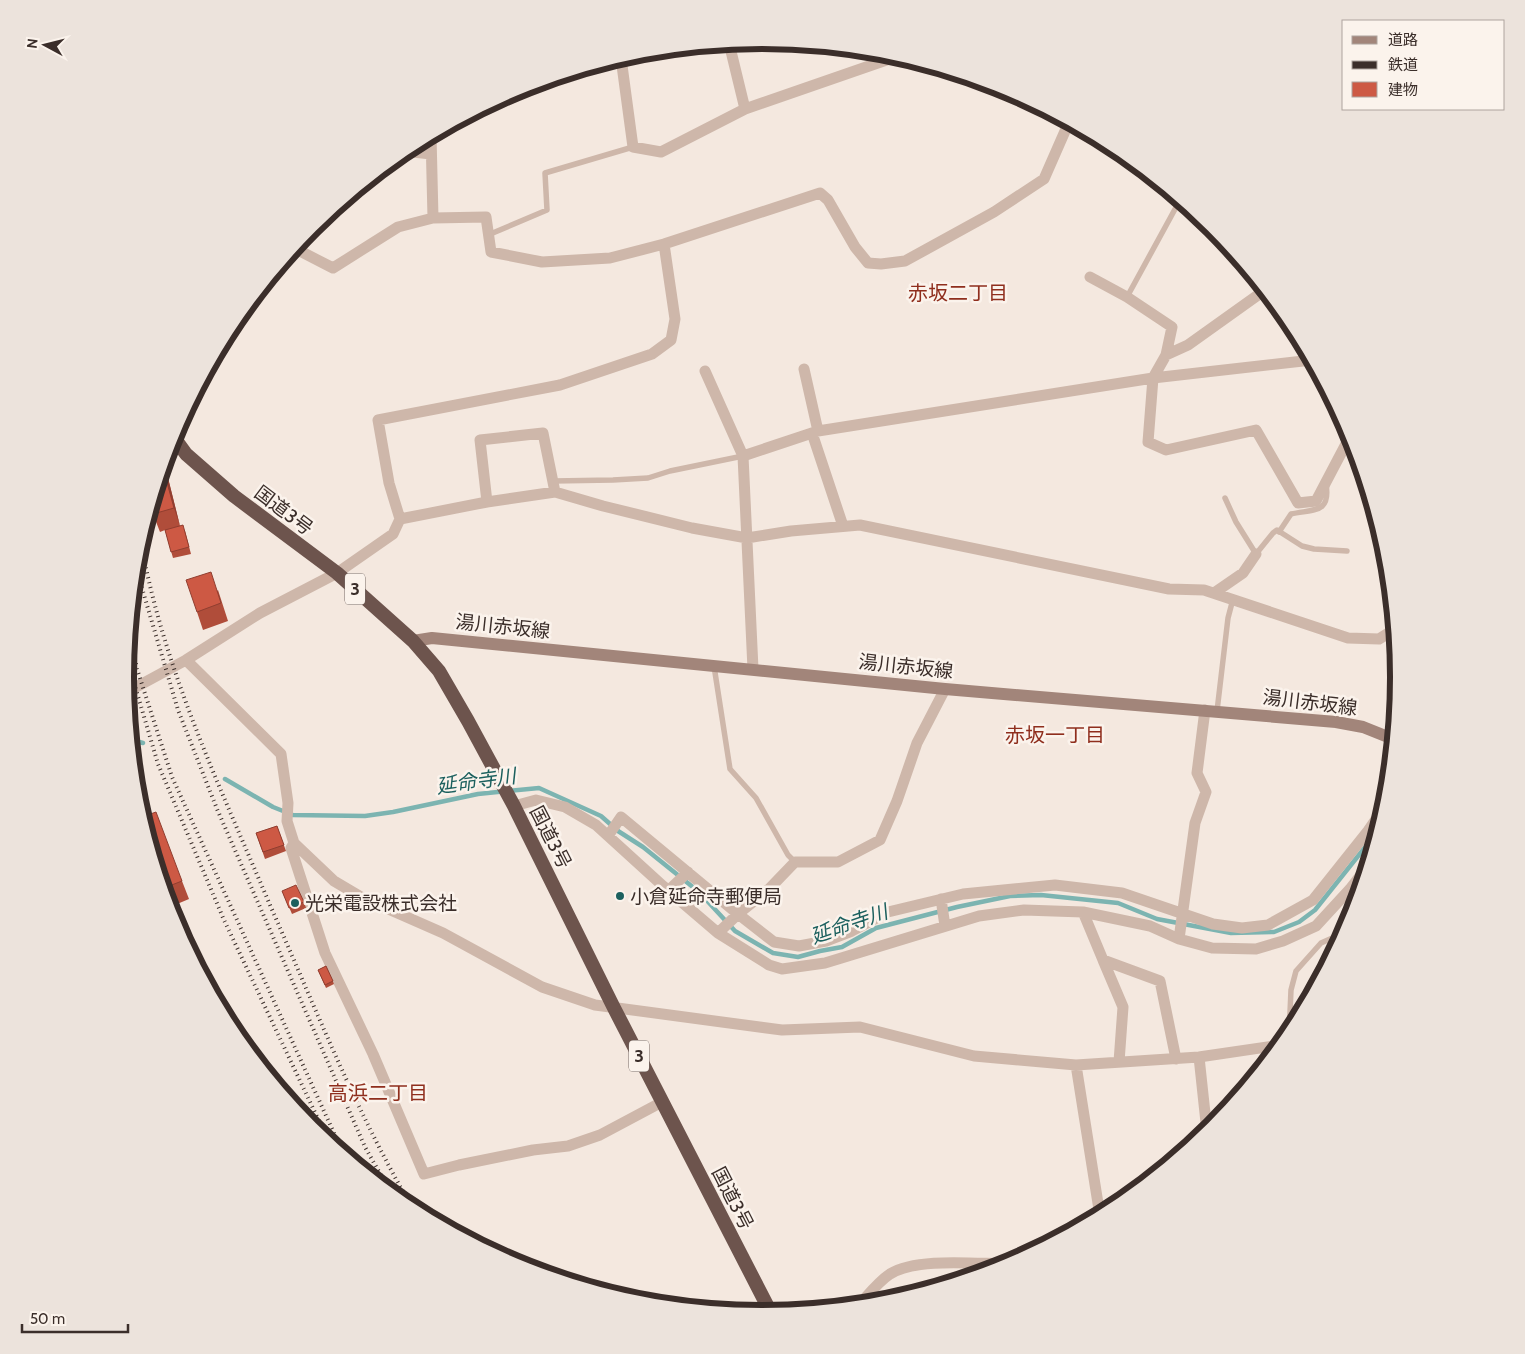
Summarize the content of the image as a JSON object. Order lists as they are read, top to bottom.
{
  "streets": {
    "highway": ["国道3号", "3"],
    "main road": ["湯川赤坂線"]
  },
  "crossings": [
    ["国道3号", "湯川赤坂線"]
  ],
  "districts": ["赤坂二丁目", "赤坂一丁目", "高浜二丁目"],
  "water": ["延命寺川"],
  "places": ["小倉延命寺郵便局", "光栄電設株式会社"],
  "legend": ["道路", "鉄道", "建物"],
  "scale_bar": "50 m",
  "north": "left"
}
